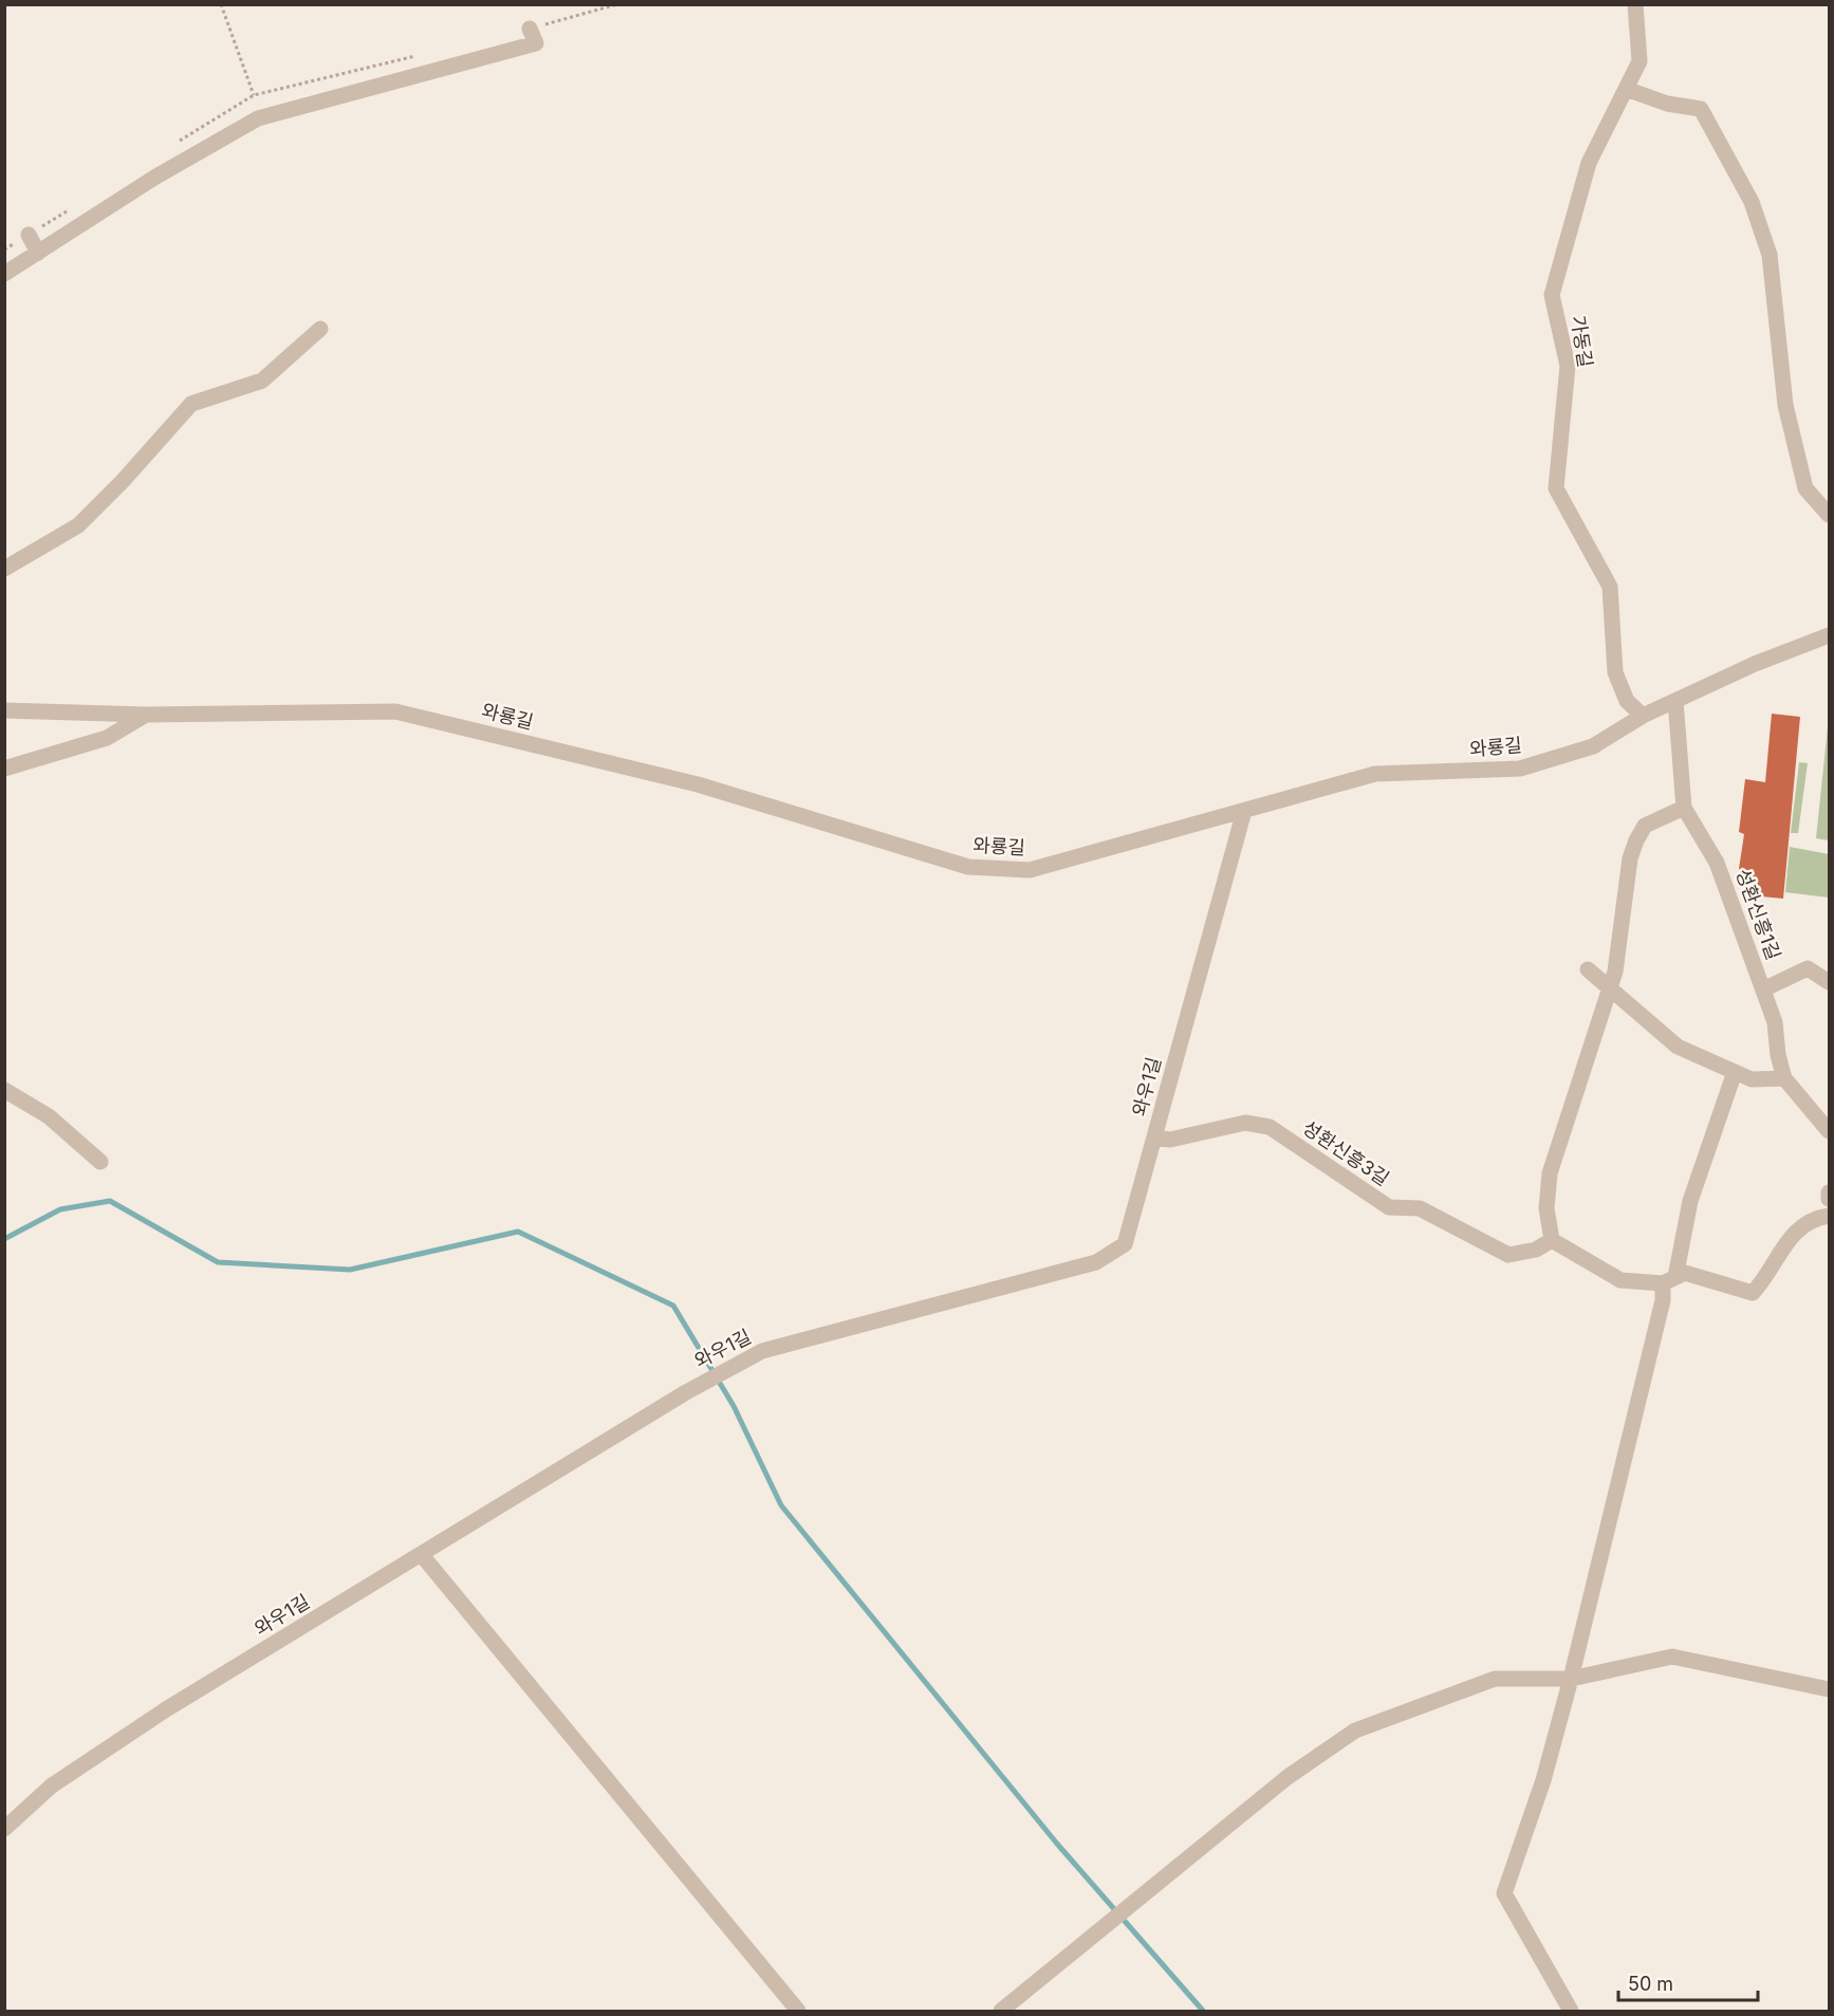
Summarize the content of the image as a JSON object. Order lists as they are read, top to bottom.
{
  "streets": {
    "street": [
      "가동길",
      "와룡길",
      "성환신흥1길",
      "와우1길",
      "성환신흥3길"
    ]
  },
  "crossings": [
    ["가동길", "와룡길"],
    ["와룡길", "성환신흥1길"],
    ["와룡길", "와우1길"],
    ["와우1길", "성환신흥3길"]
  ],
  "scale_bar": "50 m"
}
